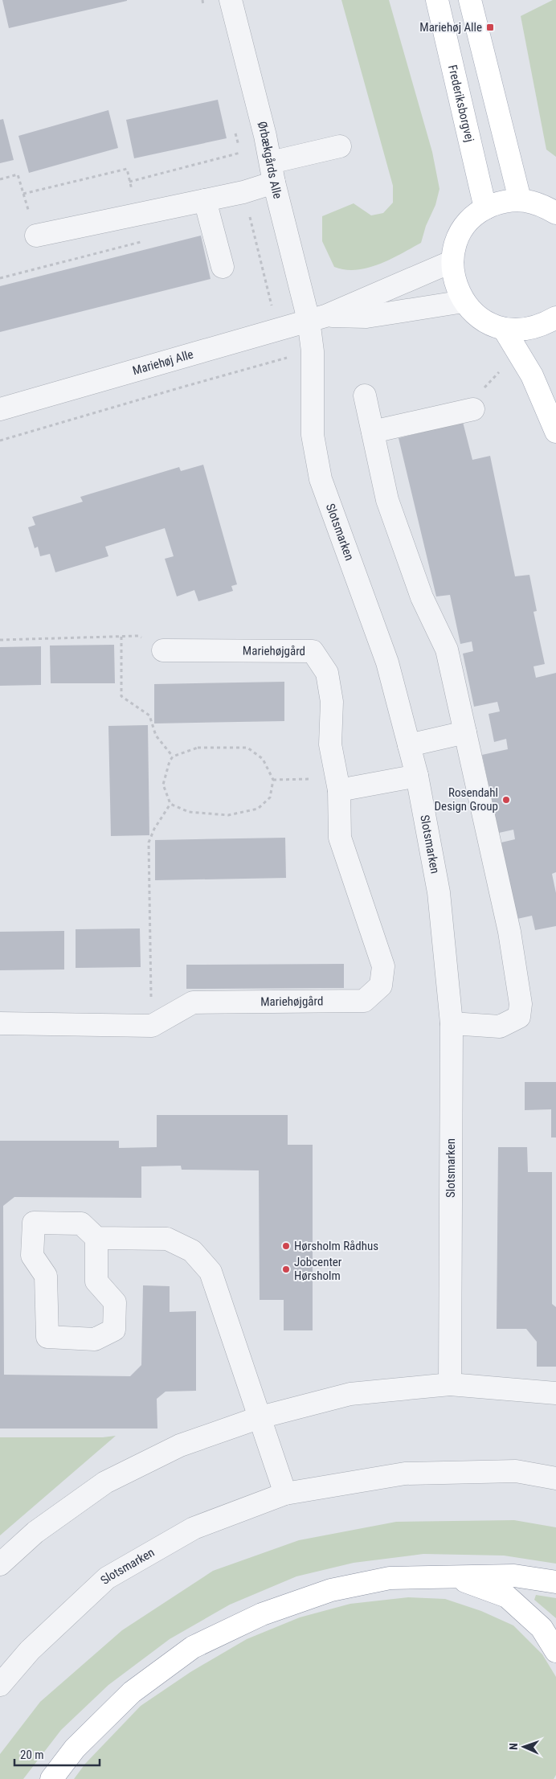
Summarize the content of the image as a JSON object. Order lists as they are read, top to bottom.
{
  "streets": {
    "main road": ["Frederiksborgvej"],
    "street": [
      "Ørbækgårds Alle",
      "Mariehøj Alle",
      "Slotsmarken",
      "Mariehøjgård"
    ]
  },
  "crossings": [
    ["Ørbækgårds Alle", "Mariehøj Alle"],
    ["Ørbækgårds Alle", "Slotsmarken"],
    ["Mariehøj Alle", "Slotsmarken"]
  ],
  "places": {
    "transit": ["Mariehøj Alle"],
    "other": ["Rosendahl Design Group", "Hørsholm Rådhus", "Jobcenter Hørsholm"]
  },
  "scale_bar": "20 m",
  "north": "left"
}
